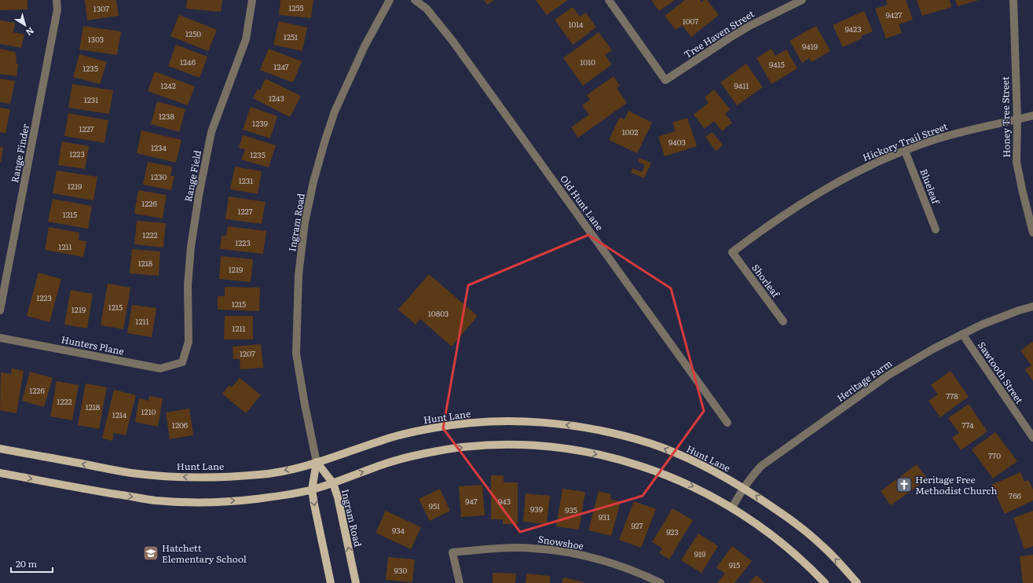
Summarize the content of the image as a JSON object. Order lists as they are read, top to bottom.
{
  "streets": {
    "main road": ["Ingram Road", "Hunt Lane"],
    "street": [
      "Tree Haven Street",
      "Honey Tree Street",
      "Hickory Trail Street",
      "Range Finder",
      "Range Field",
      "Blueleaf",
      "Old Hunt Lane",
      "Shorleaf",
      "Hunters Plane",
      "Sawtooth Street",
      "Heritage Farm",
      "Snowshoe"
    ]
  },
  "crossings": [
    ["Honey Tree Street", "Hickory Trail Street"],
    ["Hickory Trail Street", "Blueleaf"],
    ["Hickory Trail Street", "Shorleaf"],
    ["Range Field", "Hunters Plane"],
    ["Ingram Road", "Hunt Lane"],
    ["Sawtooth Street", "Heritage Farm"],
    ["Heritage Farm", "Hunt Lane"]
  ],
  "places": {
    "church": ["Heritage Free Methodist Church"],
    "school or university": ["Hatchett Elementary School"]
  },
  "house_numbers": [
    "1255",
    "1307",
    "9427",
    "1007",
    "1014",
    "9423",
    "1250",
    "1251",
    "1303",
    "9419",
    "1246",
    "1010",
    "9415",
    "1247",
    "1235",
    "1242",
    "9411",
    "1243",
    "1231",
    "1238",
    "1239",
    "1227",
    "1002",
    "9403",
    "1234",
    "1223",
    "1235",
    "1230",
    "1231",
    "1219",
    "1226",
    "1227",
    "1215",
    "1222",
    "1223",
    "1211",
    "1218",
    "1219",
    "1223",
    "1215",
    "1215",
    "1219",
    "10803",
    "1211",
    "1211",
    "1207",
    "1226",
    "778",
    "1222",
    "1218",
    "1210",
    "1214",
    "1206",
    "774",
    "770",
    "766",
    "947",
    "943",
    "951",
    "939",
    "935",
    "931",
    "927",
    "934",
    "923",
    "919",
    "915",
    "930"
  ],
  "scale_bar": "20 m",
  "north": "bottom right"
}
